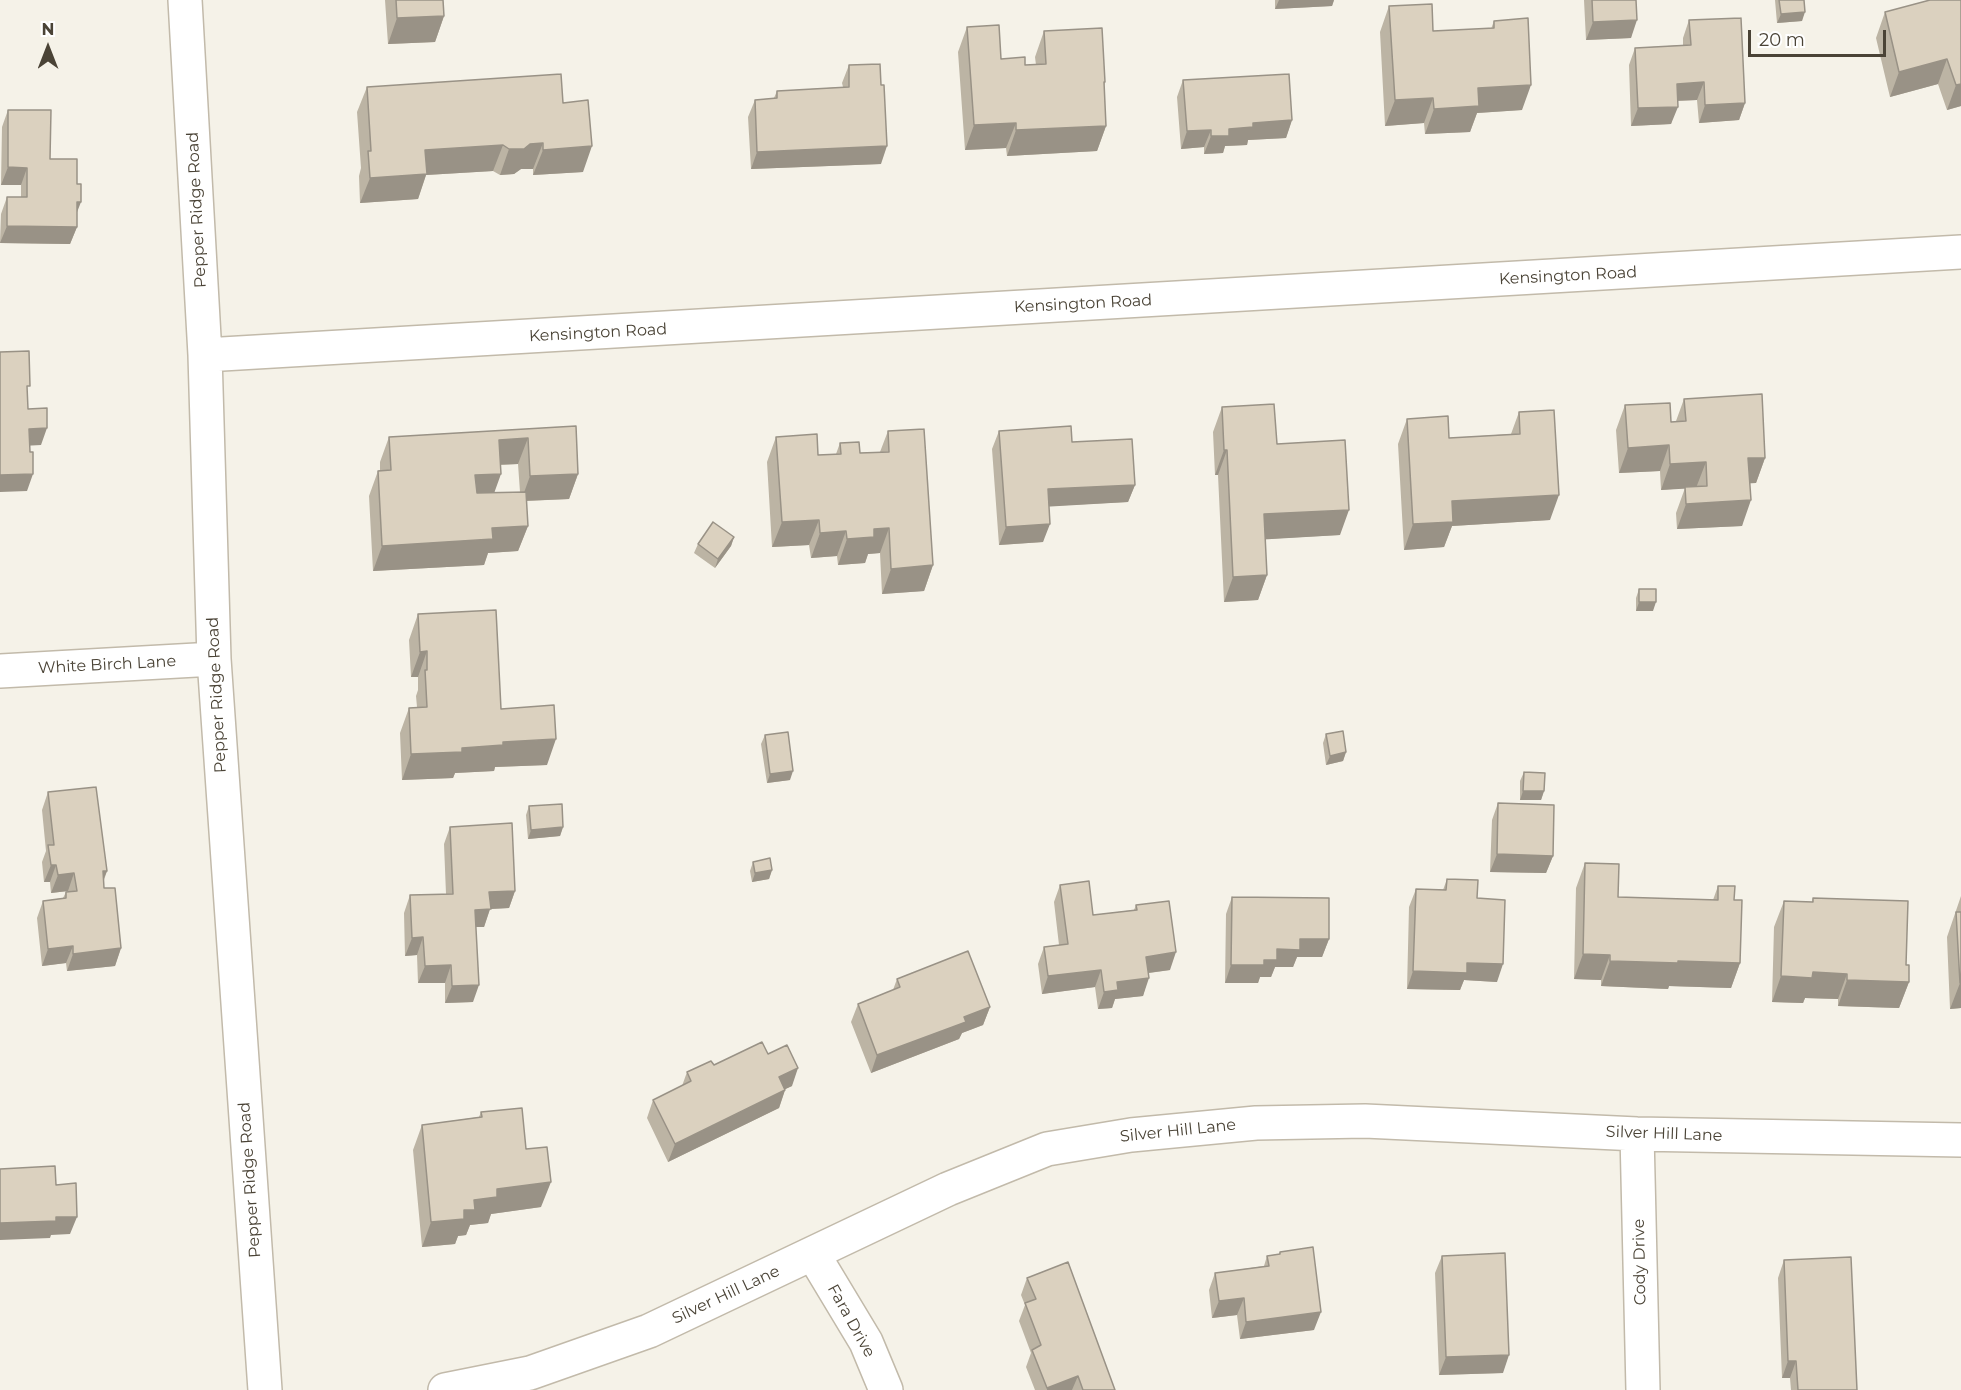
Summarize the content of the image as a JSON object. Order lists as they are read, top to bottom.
{
  "streets": {
    "street": [
      "Pepper Ridge Road",
      "Kensington Road",
      "White Birch Lane",
      "Silver Hill Lane",
      "Cody Drive",
      "Fara Drive"
    ]
  },
  "crossings": [
    ["Pepper Ridge Road", "Kensington Road"],
    ["Pepper Ridge Road", "White Birch Lane"],
    ["Silver Hill Lane", "Cody Drive"],
    ["Silver Hill Lane", "Fara Drive"]
  ],
  "scale_bar": "20 m",
  "north": "top"
}
